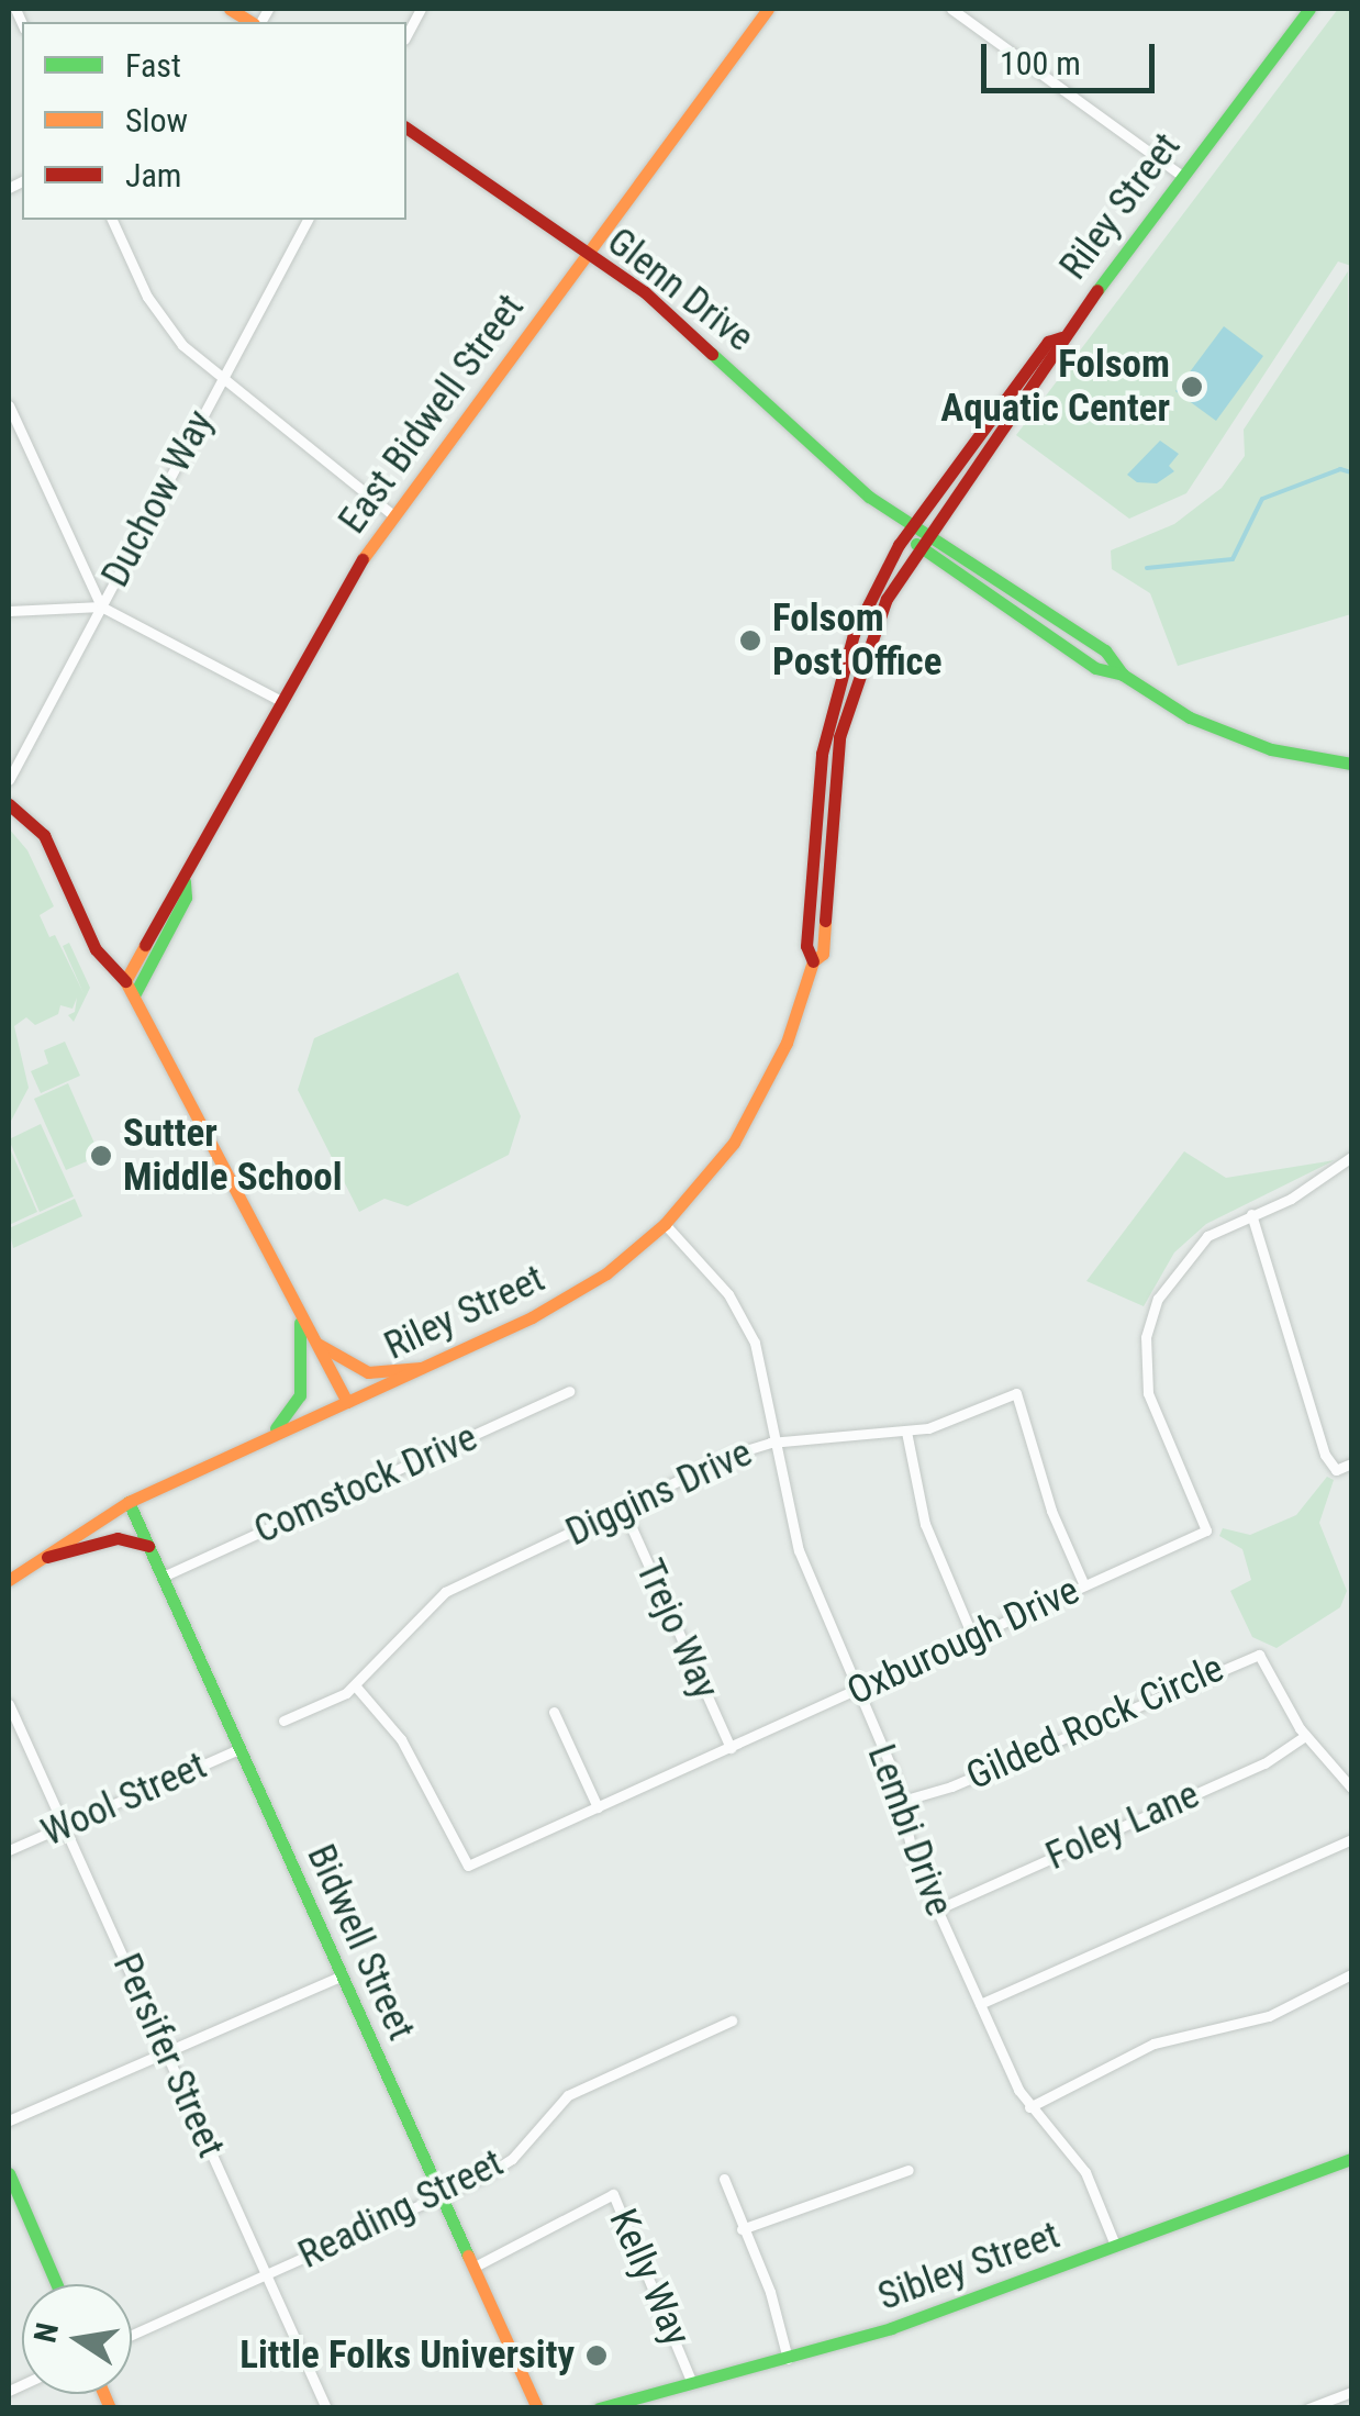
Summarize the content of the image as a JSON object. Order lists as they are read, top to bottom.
{
  "streets": {
    "main road": [
      "Riley Street",
      "Glenn Drive",
      "East Bidwell Street",
      "Bidwell Street",
      "Sibley Street"
    ],
    "street": [
      "Duchow Way",
      "Comstock Drive",
      "Diggins Drive",
      "Trejo Way",
      "Oxburough Drive",
      "Gilded Rock Circle",
      "Wool Street",
      "Foley Lane",
      "Lembi Drive",
      "Persifer Street",
      "Reading Street",
      "Kelly Way"
    ]
  },
  "crossings": [
    ["Riley Street", "Glenn Drive"],
    ["Riley Street", "Lembi Drive"],
    ["Riley Street", "Bidwell Street"],
    ["Glenn Drive", "East Bidwell Street"],
    ["Comstock Drive", "Bidwell Street"],
    ["Diggins Drive", "Trejo Way"],
    ["Diggins Drive", "Oxburough Drive"],
    ["Diggins Drive", "Lembi Drive"],
    ["Trejo Way", "Oxburough Drive"],
    ["Oxburough Drive", "Lembi Drive"],
    ["Gilded Rock Circle", "Foley Lane"],
    ["Gilded Rock Circle", "Lembi Drive"],
    ["Wool Street", "Bidwell Street"],
    ["Wool Street", "Persifer Street"],
    ["Foley Lane", "Lembi Drive"],
    ["Lembi Drive", "Sibley Street"],
    ["Bidwell Street", "Reading Street"],
    ["Bidwell Street", "Kelly Way"],
    ["Persifer Street", "Reading Street"],
    ["Sibley Street", "Kelly Way"]
  ],
  "places": [
    "Folsom Aquatic Center",
    "Folsom Post Office",
    "Sutter Middle School",
    "Little Folks University"
  ],
  "legend": ["Fast", "Slow", "Jam"],
  "scale_bar": "100 m",
  "north": "left"
}
